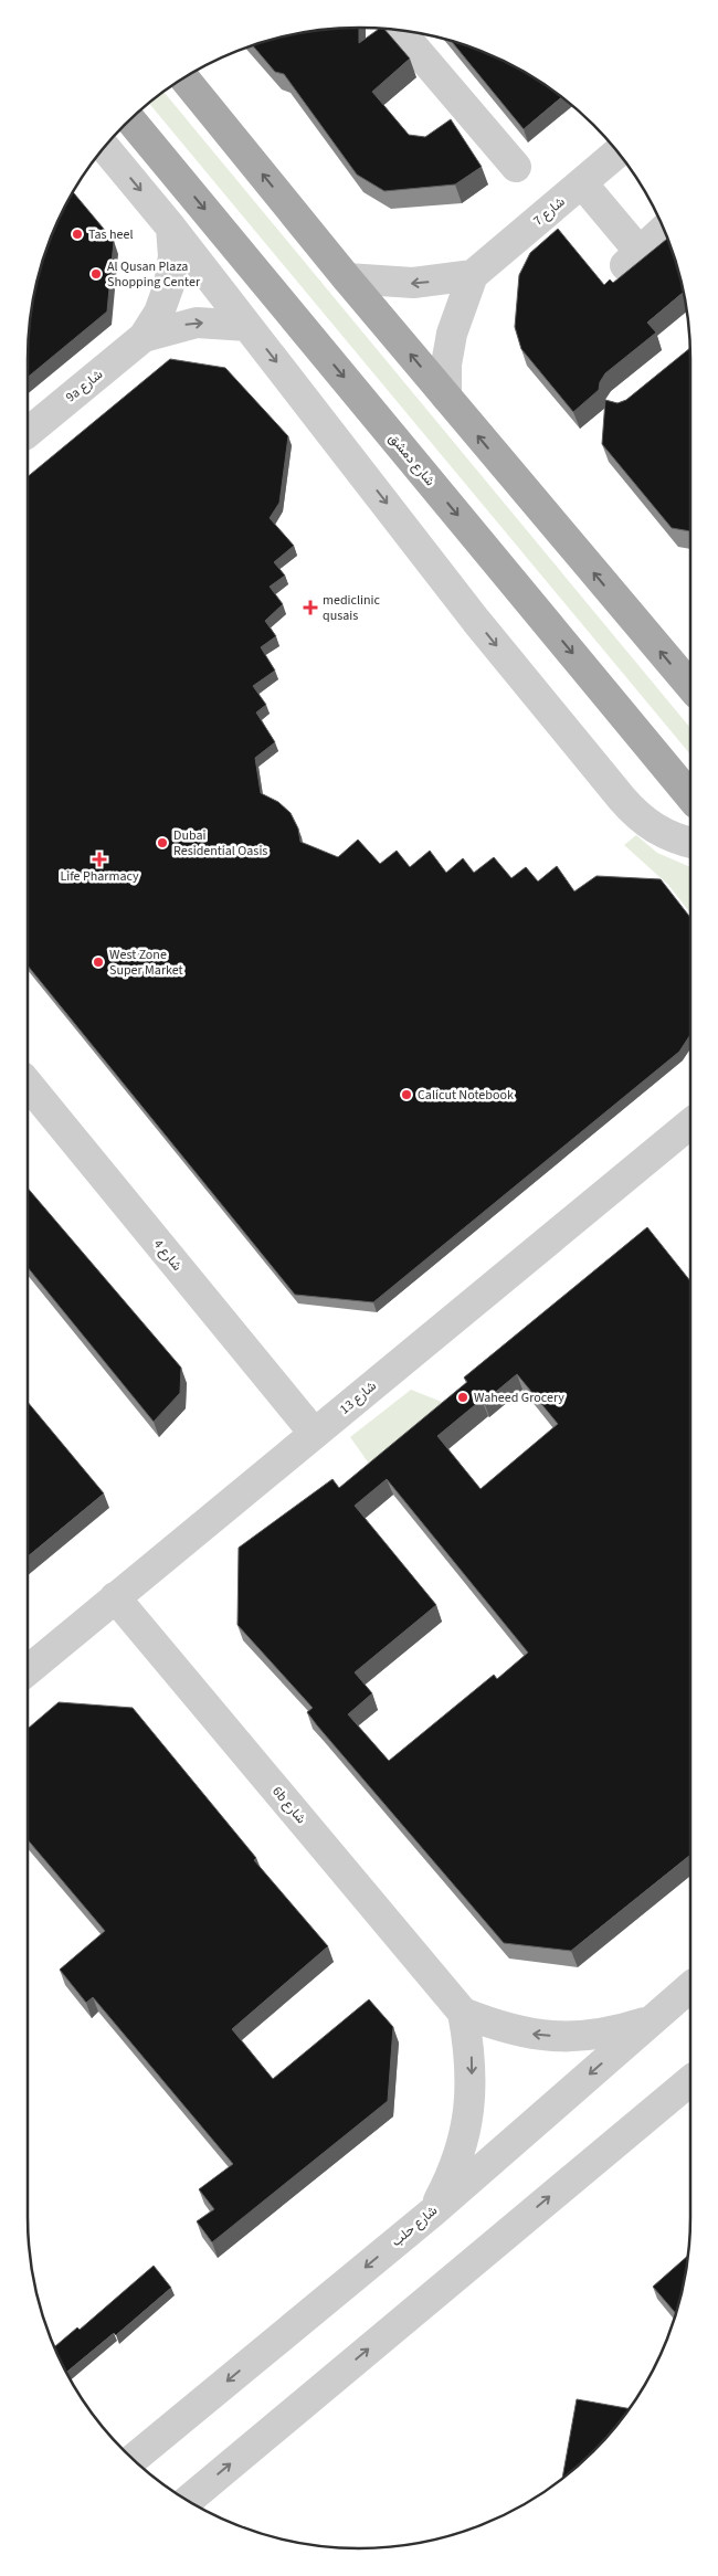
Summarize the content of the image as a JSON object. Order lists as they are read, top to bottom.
{
  "streets": {
    "main road": ["شارع دمشق"],
    "street": [
      "شارع 7",
      "9a شارع",
      "شارع 4",
      "شارع 13",
      "6b شارع",
      "شارع حلب"
    ]
  },
  "crossings": [
    ["شارع 4", "شارع 13"],
    ["شارع 13", "6b شارع"],
    ["6b شارع", "شارع حلب"]
  ],
  "places": {
    "other": [
      "Tas heel",
      "Al Qusan Plaza Shopping Center",
      "Dubai Residential Oasis",
      "West Zone Super Market",
      "Calicut Notebook",
      "Waheed Grocery"
    ],
    "health": ["mediclinic qusais", "Life Pharmacy"]
  }
}
